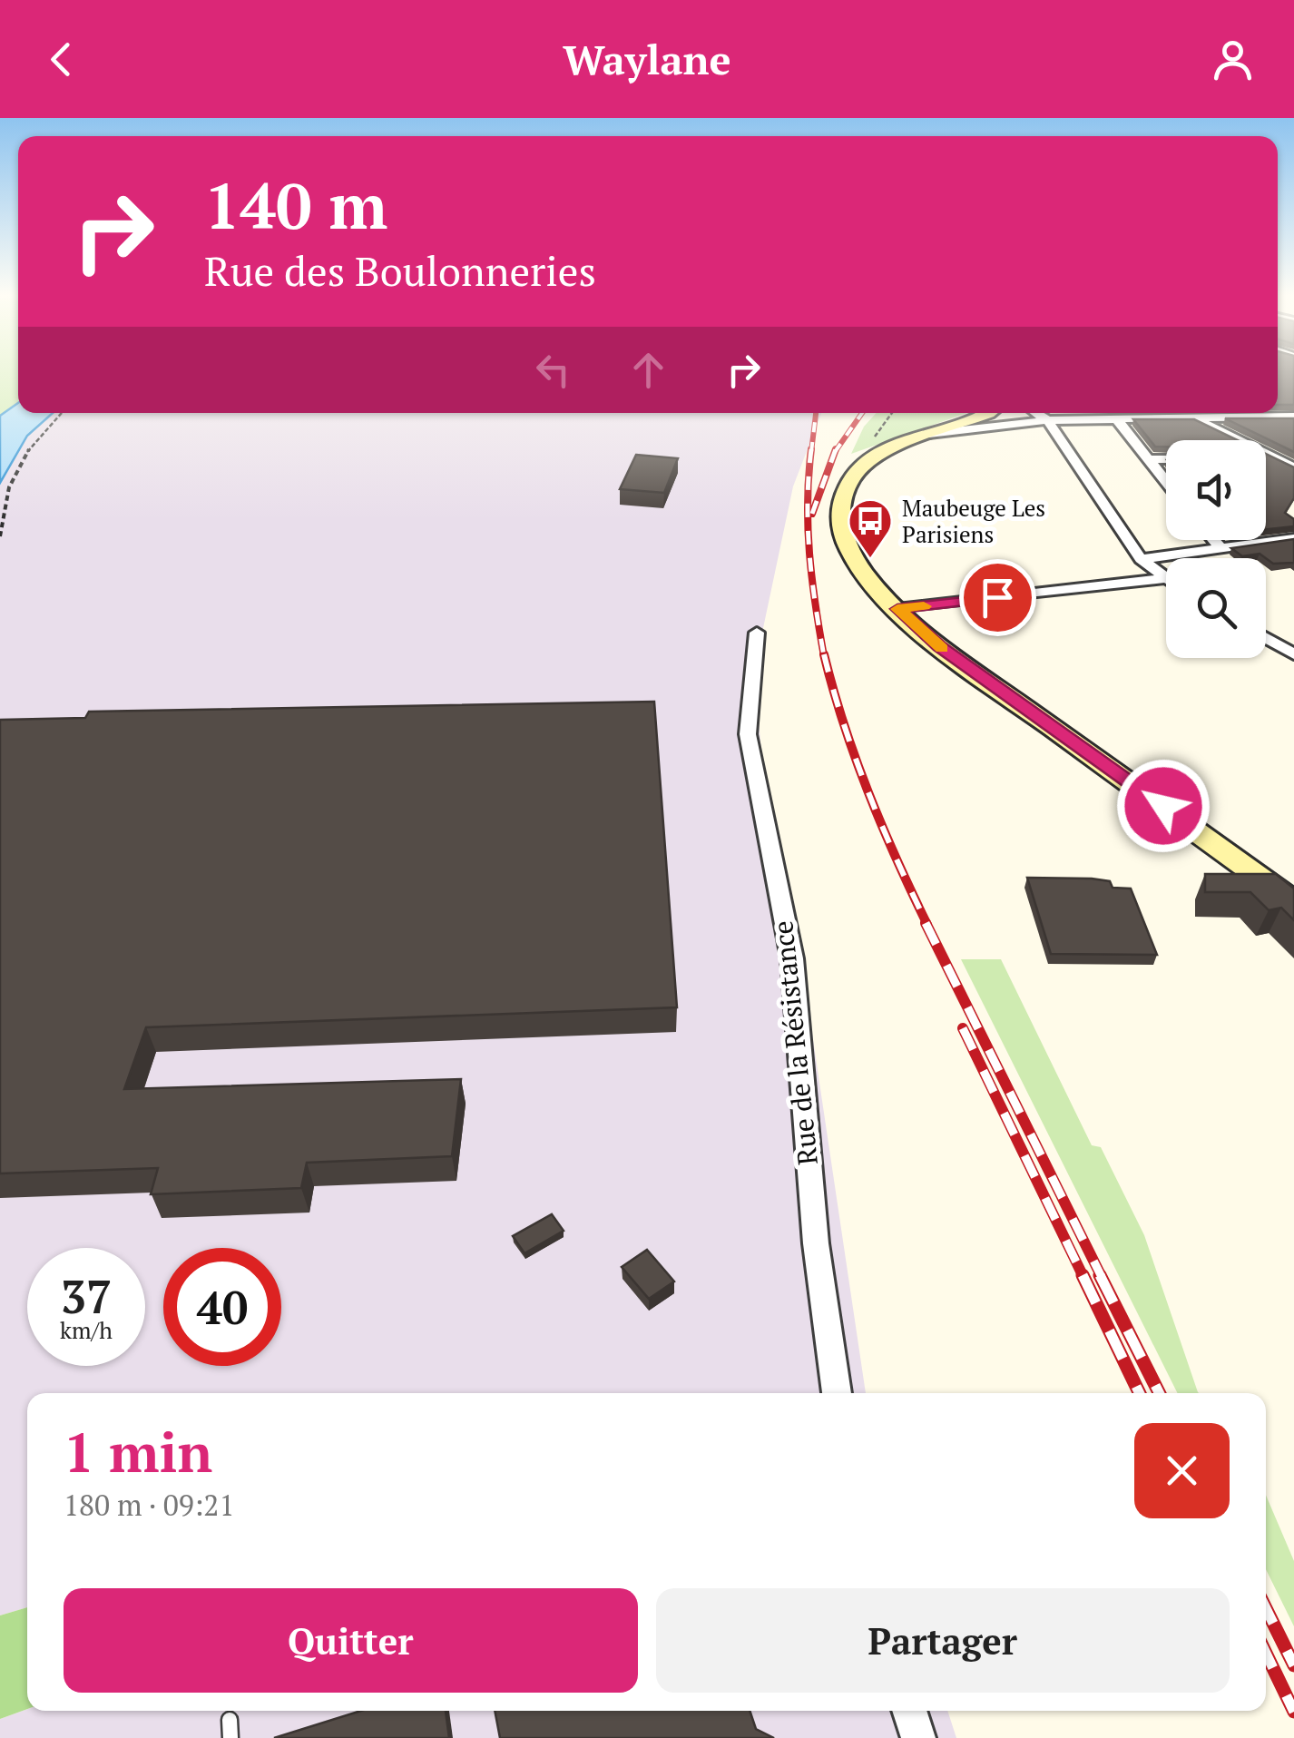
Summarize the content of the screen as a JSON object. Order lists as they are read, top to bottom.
{
  "streets": {
    "street": ["Rue de la Résistance"]
  },
  "places": {
    "bus stop": ["Maubeuge Les Parisiens"]
  },
  "page": {
    "header": "Waylane",
    "turn": ["140 m", "Rue des Boulonneries"],
    "speed": "37 km/h",
    "limit": "40",
    "heading": ["1 min", "180 m · 09:21"],
    "buttons": ["Quitter", "Partager"]
  }
}
